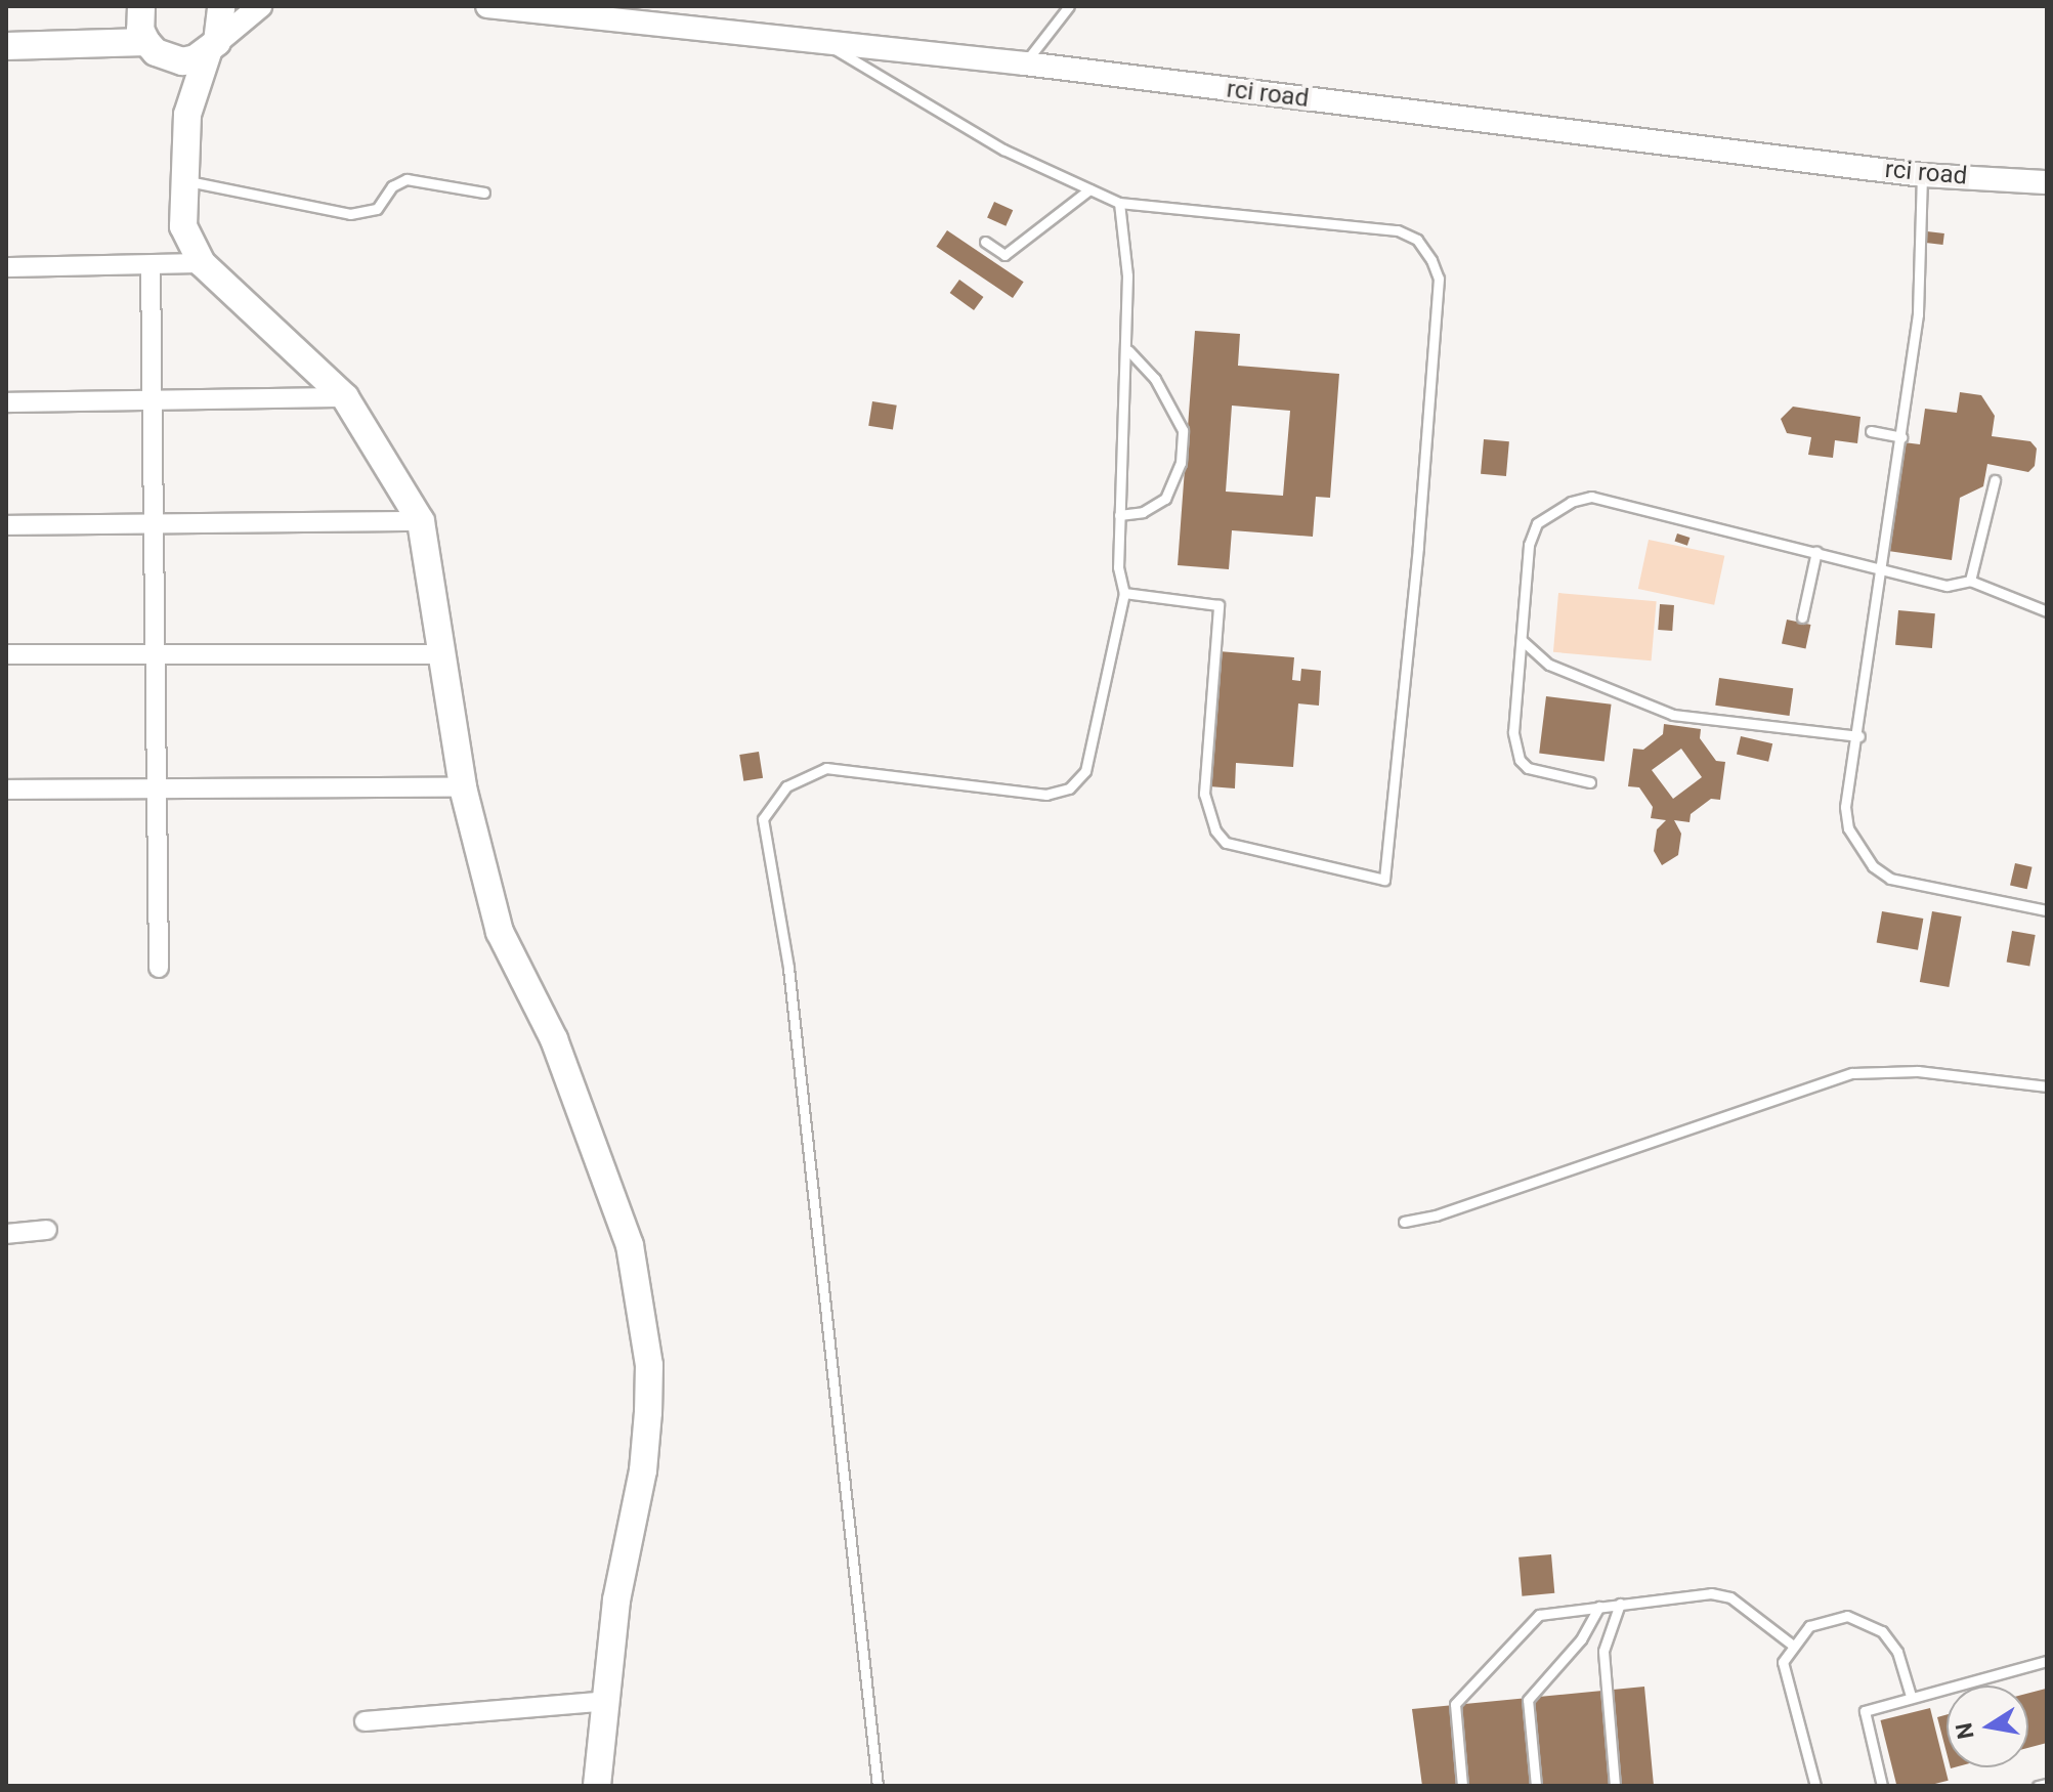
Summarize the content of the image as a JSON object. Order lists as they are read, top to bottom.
{
  "streets": {
    "street": ["rci road"]
  },
  "north": "left"
}
